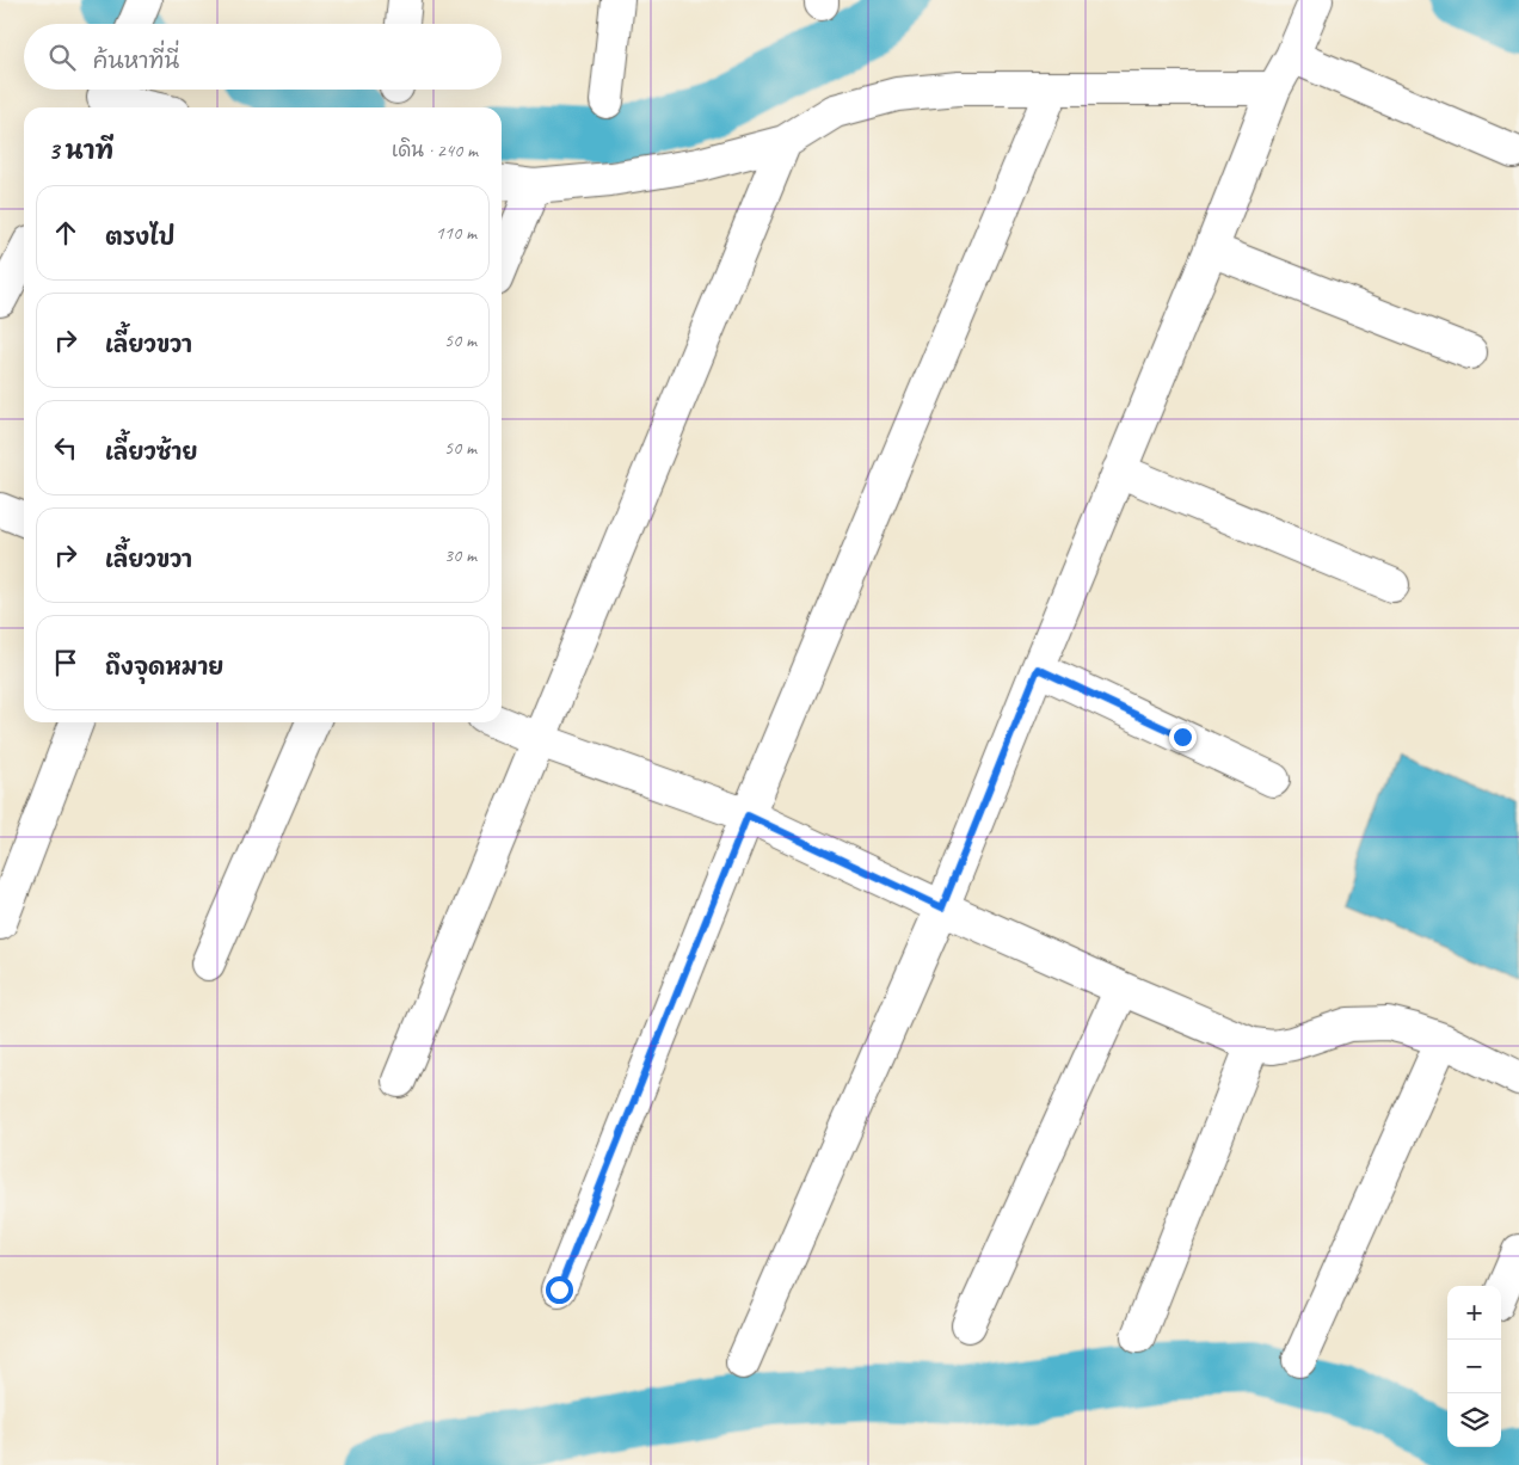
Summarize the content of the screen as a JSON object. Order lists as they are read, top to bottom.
{
  "page": {
    "search": "ค้นหาที่นี่",
    "heading": ["3 นาที", "เดิน · 240 m"],
    "list": [
      ["ตรงไป", "110 m"],
      ["เลี้ยวขวา", "50 m"],
      ["เลี้ยวซ้าย", "50 m"],
      ["เลี้ยวขวา", "30 m"],
      "ถึงจุดหมาย"
    ],
    "map_buttons": ["+", "−"]
  }
}
